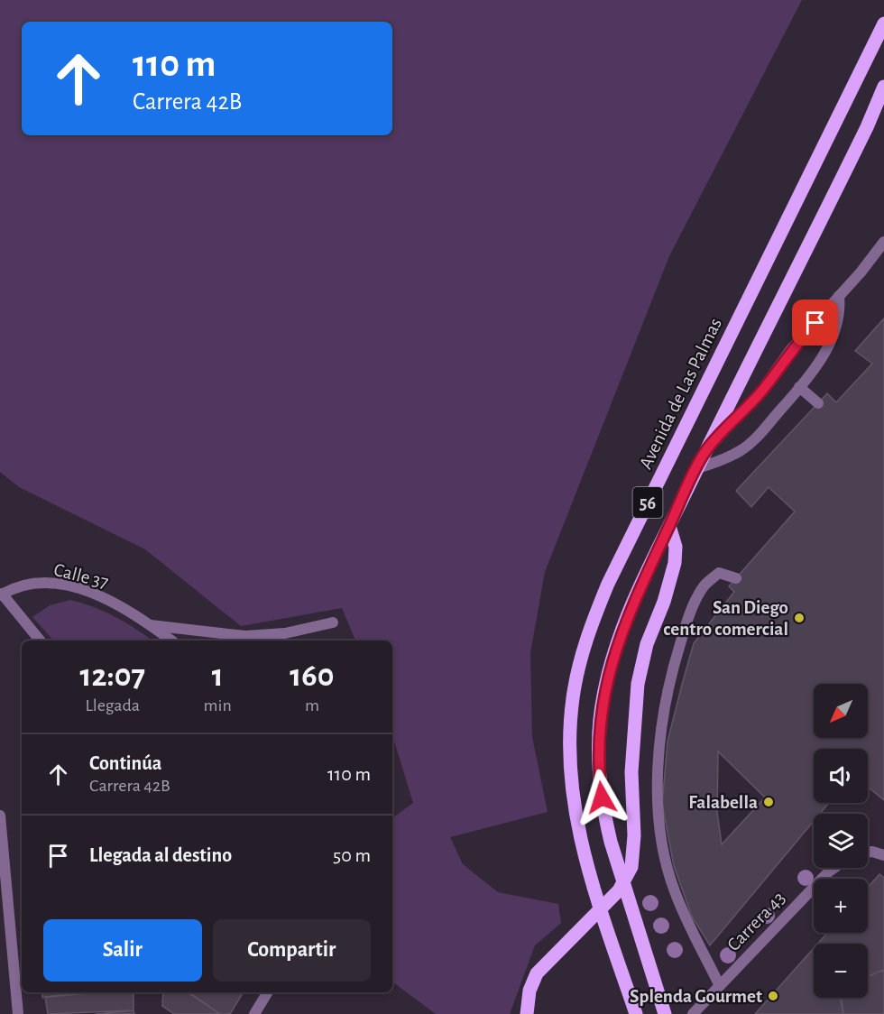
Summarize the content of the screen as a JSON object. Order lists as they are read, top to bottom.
{
  "streets": {
    "main road": ["Avenida de Las Palmas", "56"],
    "street": ["Calle 37", "Carrera 43"]
  },
  "places": ["San Diego centro comercial", "Falabella", "Splenda Gourmet"],
  "north": "bottom left",
  "page": {
    "turn": ["110 m", "Carrera 42B"],
    "eta": [
      "12:07",
      "Llegada",
      "1",
      "min",
      "160",
      "m"
    ],
    "map_buttons": ["+", "−"],
    "list": [
      {
        "name": "Continúa",
        "note": "Carrera 42B",
        "value": "110 m"
      },
      {
        "name": "Llegada al destino",
        "value": "50 m"
      }
    ],
    "buttons": ["Salir", "Compartir"]
  }
}
